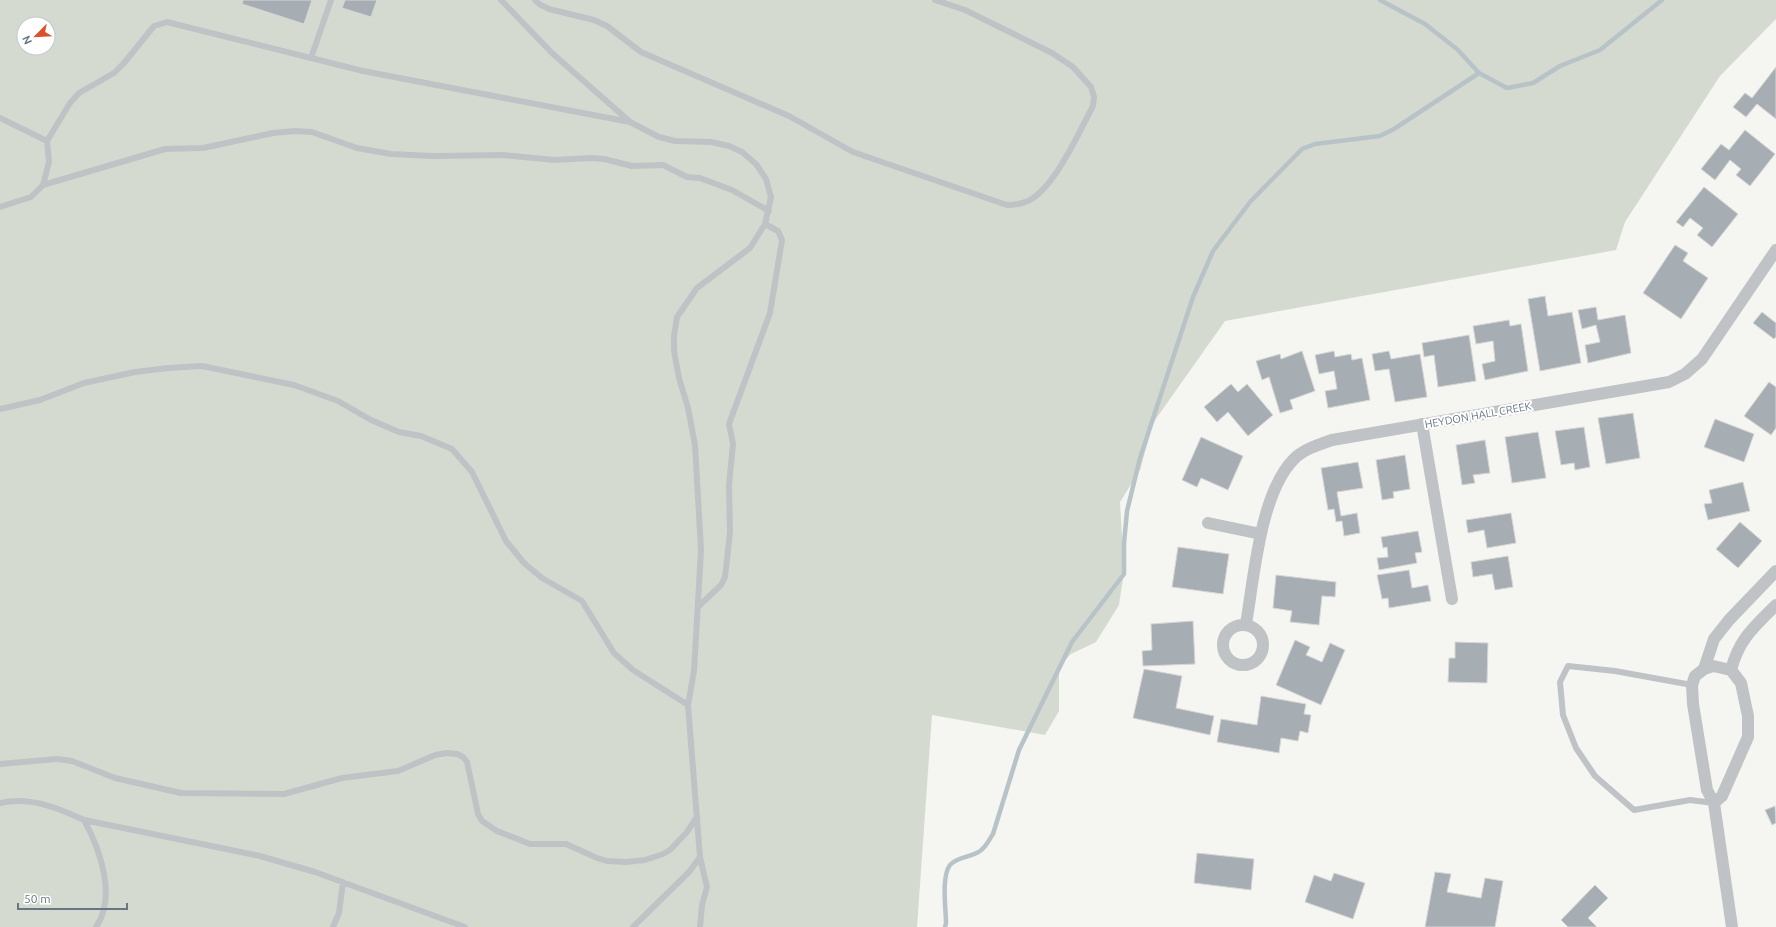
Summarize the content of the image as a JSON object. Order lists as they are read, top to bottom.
{
  "streets": {
    "street": ["HEYDON HALL CREEK"]
  },
  "scale_bar": "50 m",
  "north": "bottom left"
}
